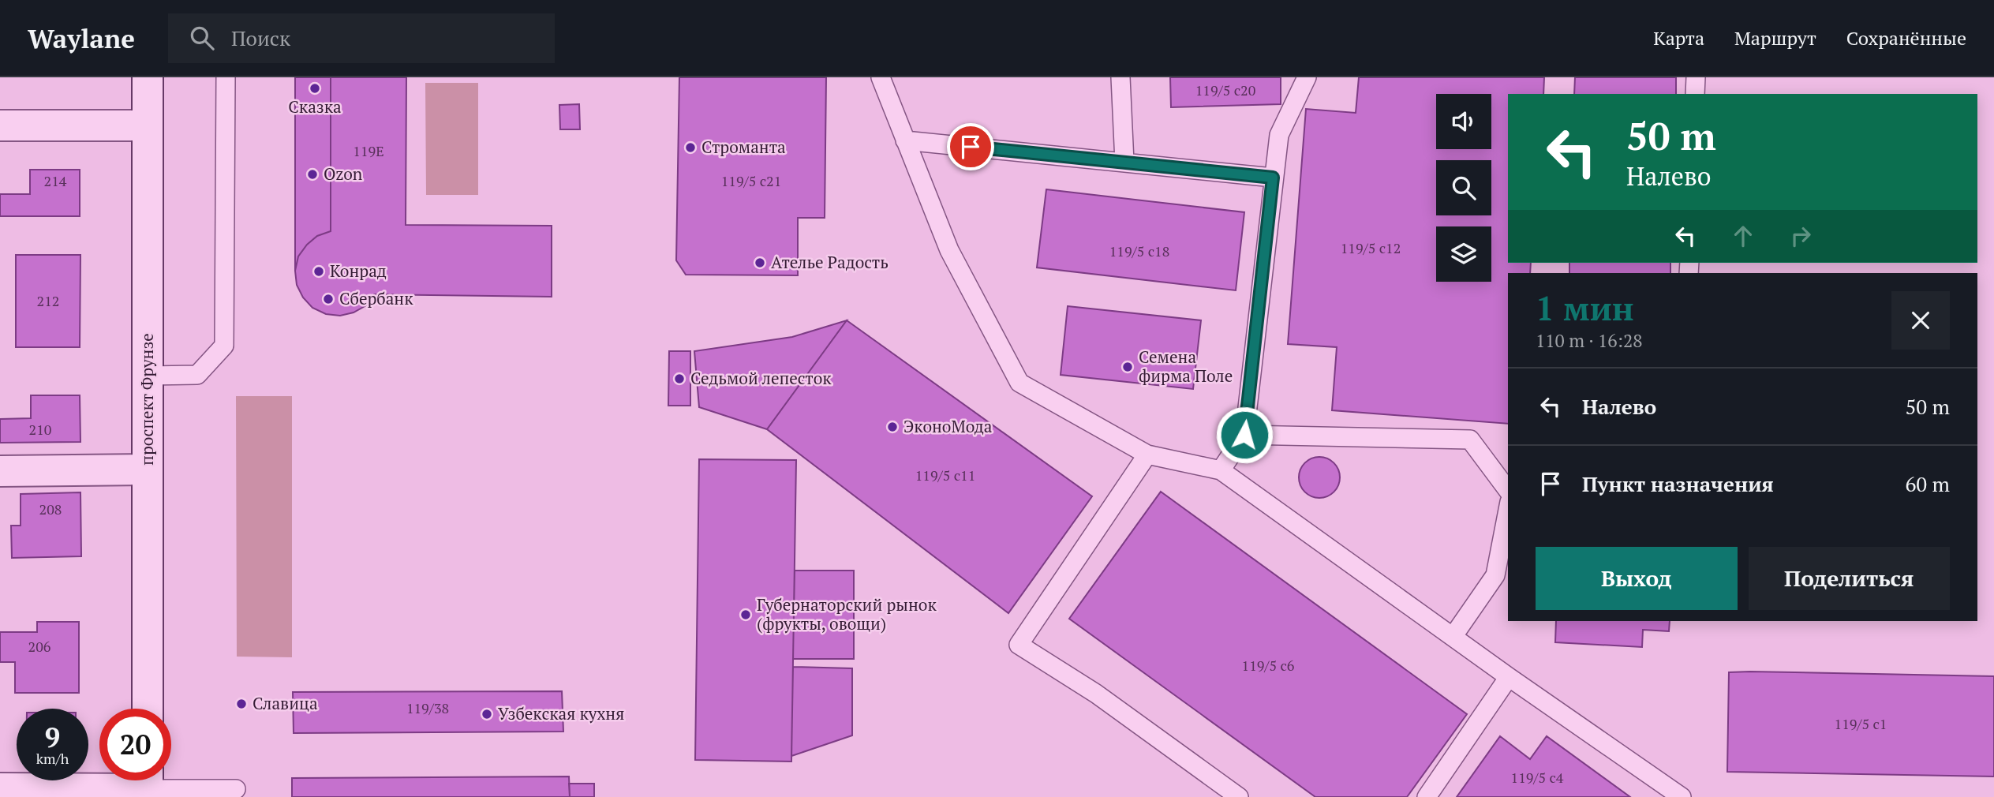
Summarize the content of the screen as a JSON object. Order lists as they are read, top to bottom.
{
  "streets": {
    "main road": ["проспект Фрунзе"]
  },
  "places": [
    "Сказка",
    "Строманта",
    "Ozon",
    "Ателье Радость",
    "Конрад",
    "Сбербанк",
    "Семена фирма Поле",
    "Седьмой лепесток",
    "ЭконоМода",
    "Губернаторский рынок (фрукты, овощи)",
    "Славица",
    "Узбекская кухня"
  ],
  "house_numbers": [
    "119/5 с20",
    "119Е",
    "214",
    "119/5 с21",
    "119/5 с12",
    "119/5 с18",
    "212",
    "210",
    "119/5 с11",
    "208",
    "206",
    "119/5 с6",
    "119/38",
    "119/5 с1",
    "119/5 с4"
  ],
  "page": {
    "header": "Waylane",
    "search": "Поиск",
    "nav": ["Карта", "Маршрут", "Сохранённые"],
    "turn": ["50 m", "Налево"],
    "heading": ["1 мин", "110 m · 16:28"],
    "list": [
      {
        "name": "Налево",
        "value": "50 m"
      },
      {
        "name": "Пункт назначения",
        "value": "60 m"
      }
    ],
    "buttons": ["Выход", "Поделиться"],
    "speed": "9 km/h",
    "limit": "20"
  }
}
